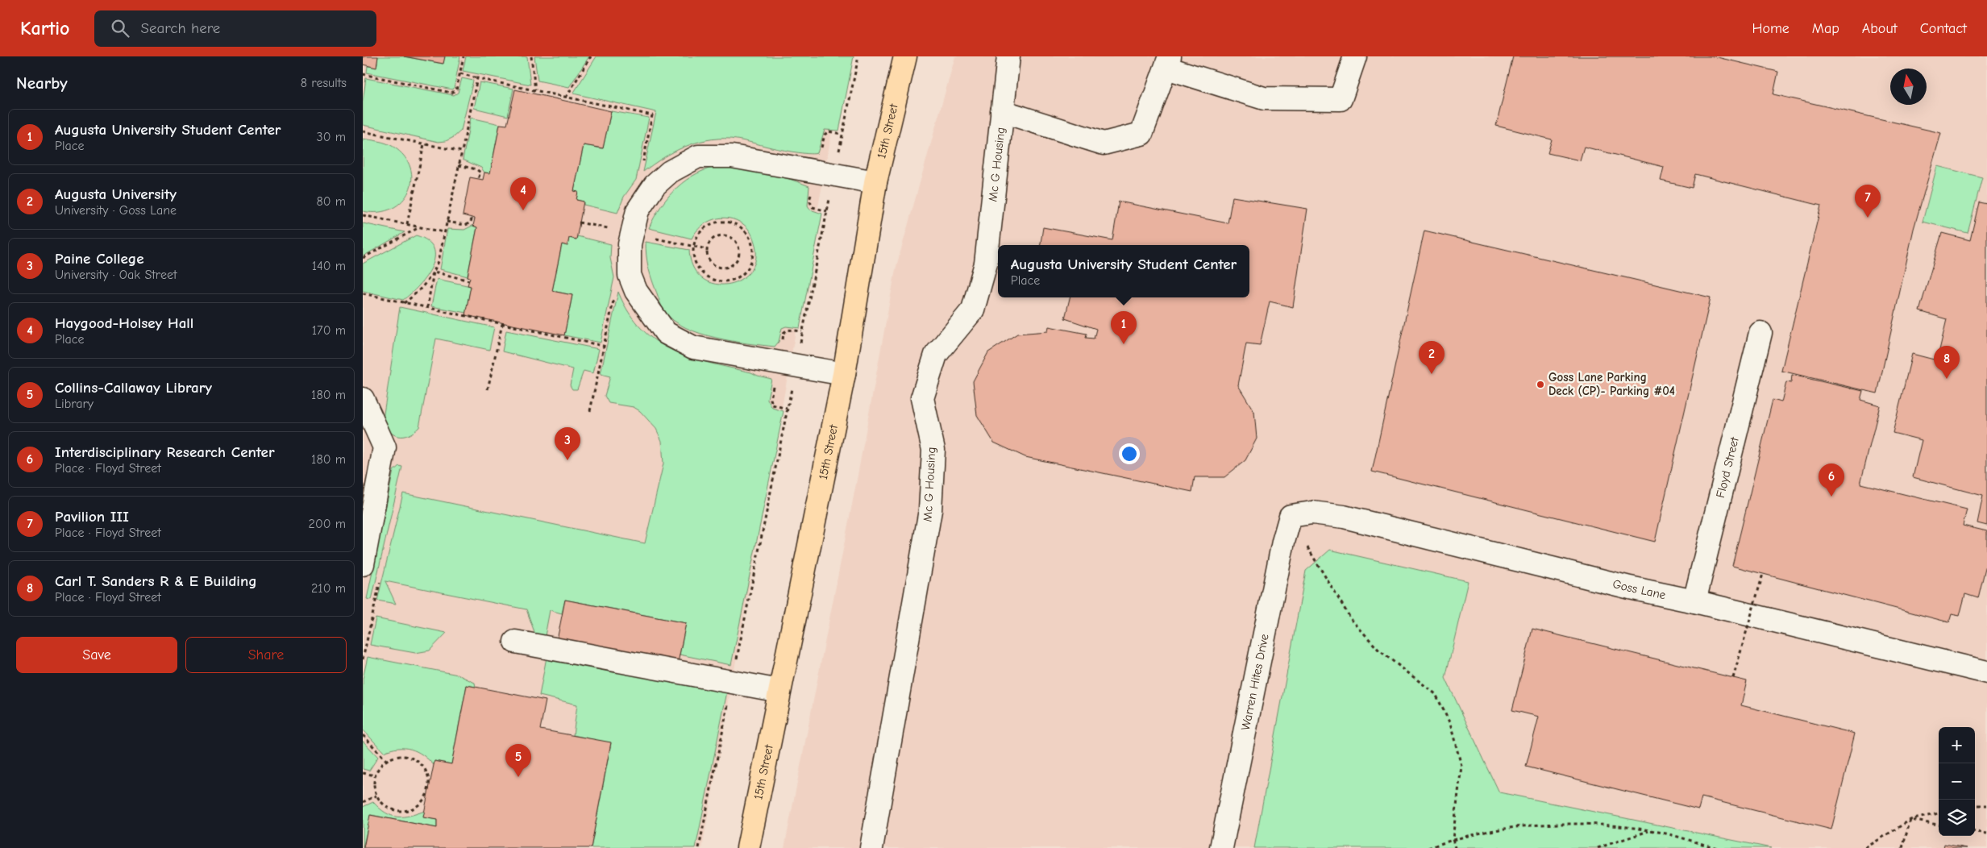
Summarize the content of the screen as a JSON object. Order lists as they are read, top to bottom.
{
  "streets": {
    "main road": ["15th Street"],
    "street": [
      "Mc G Housing",
      "Floyd Street",
      "Goss Lane",
      "Warren Hites Drive"
    ]
  },
  "crossings": [
    ["Floyd Street", "Goss Lane"],
    ["Goss Lane", "Warren Hites Drive"]
  ],
  "places": ["Goss Lane Parking Deck (CP)- Parking #04"],
  "north": "top",
  "page": {
    "header": "Kartio",
    "search": "Search here",
    "nav": [
      "Home",
      "Map",
      "About",
      "Contact"
    ],
    "heading": ["Nearby", "8 results"],
    "list": [
      {
        "mark": "1",
        "name": "Augusta University Student Center",
        "note": "Place",
        "value": "30 m"
      },
      {
        "mark": "2",
        "name": "Augusta University",
        "note": "University · Goss Lane",
        "value": "80 m"
      },
      {
        "mark": "3",
        "name": "Paine College",
        "note": "University · Oak Street",
        "value": "140 m"
      },
      {
        "mark": "4",
        "name": "Haygood-Holsey Hall",
        "note": "Place",
        "value": "170 m"
      },
      {
        "mark": "5",
        "name": "Collins-Callaway Library",
        "note": "Library",
        "value": "180 m"
      },
      {
        "mark": "6",
        "name": "Interdisciplinary Research Center",
        "note": "Place · Floyd Street",
        "value": "180 m"
      },
      {
        "mark": "7",
        "name": "Pavilion III",
        "note": "Place · Floyd Street",
        "value": "200 m"
      },
      {
        "mark": "8",
        "name": "Carl T. Sanders R & E Building",
        "note": "Place · Floyd Street",
        "value": "210 m"
      }
    ],
    "pins": [
      "4",
      "7",
      "1",
      "2",
      "8",
      "3",
      "6",
      "5"
    ],
    "popup": ["Augusta University Student Center", "Place"],
    "buttons": ["Save", "Share"],
    "map_buttons": ["+", "−"]
  }
}
